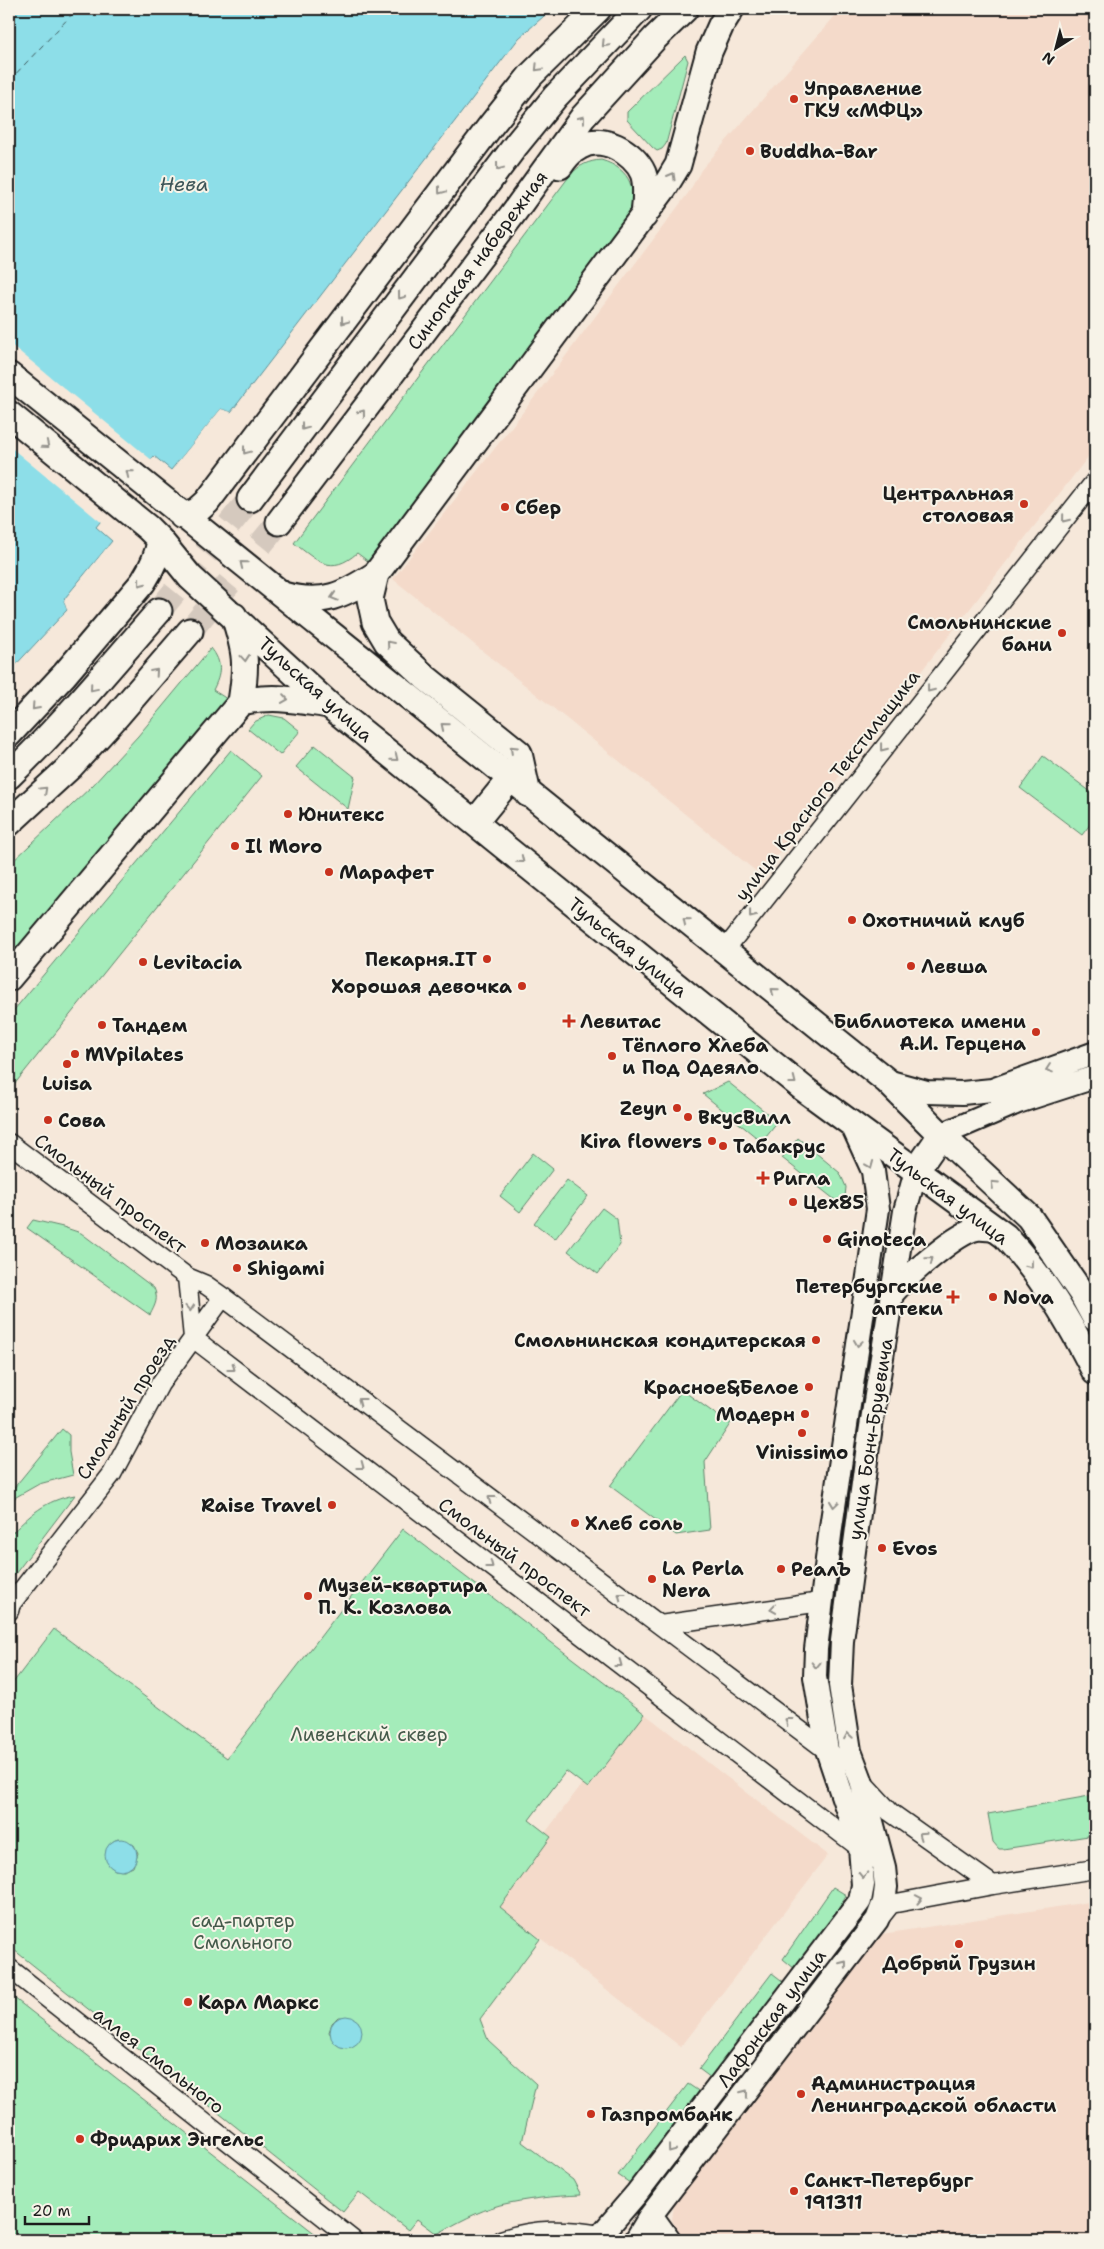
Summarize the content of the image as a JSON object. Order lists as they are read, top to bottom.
{
  "streets": {
    "main road": ["Синопская набережная", "Тульская улица", "улица Бонч-Бруевича"],
    "street": [
      "улица Красного Текстильщика",
      "Смольный проспект",
      "Смольный проезд",
      "Лафонская улица",
      "аллея Смольного"
    ]
  },
  "crossings": [
    ["Тульская улица", "улица Красного Текстильщика"],
    ["Тульская улица", "улица Бонч-Бруевича"],
    ["Смольный проспект", "Смольный проезд"],
    ["Смольный проспект", "улица Бонч-Бруевича"],
    ["Смольный проспект", "Лафонская улица"],
    ["улица Бонч-Бруевича", "Лафонская улица"]
  ],
  "one_way": ["улица Красного Текстильщика"],
  "water": ["Нева"],
  "parks": ["Ливенский сквер", "сад-партер Смольного"],
  "places": {
    "other": [
      "Управление ГКУ «МФЦ»",
      "Buddha-Bar",
      "Центральная столовая",
      "Сбер",
      "Смольнинские бани",
      "Юнитекс",
      "Il Moro",
      "Марафет",
      "Охотничий клуб",
      "Пекарня.IT",
      "Levitacia",
      "Левша",
      "Хорошая девочка",
      "Тандем",
      "Библиотека имени А.И. Герцена",
      "MVpilates",
      "Тёплого Хлеба и Под Одеяло",
      "Luisa",
      "Zeyn",
      "ВкусВилл",
      "Сова",
      "Kira flowers",
      "Табакрус",
      "Цех85",
      "Ginoteca",
      "Мозаика",
      "Shigami",
      "Nova",
      "Смольнинская кондитерская",
      "Красное&Белое",
      "Модерн",
      "Vinissimo",
      "Raise Travel",
      "Хлеб соль",
      "Evos",
      "РеалЪ",
      "La Perla Nera",
      "Музей-квартира П. К. Козлова",
      "Добрый Грузин",
      "Карл Маркс",
      "Администрация Ленинградской области",
      "Газпромбанк",
      "Фридрих Энгельс",
      "Санкт-Петербург 191311"
    ],
    "health": ["Левитас", "Ригла", "Петербургские аптеки"]
  },
  "scale_bar": "20 m",
  "north": "bottom left"
}
